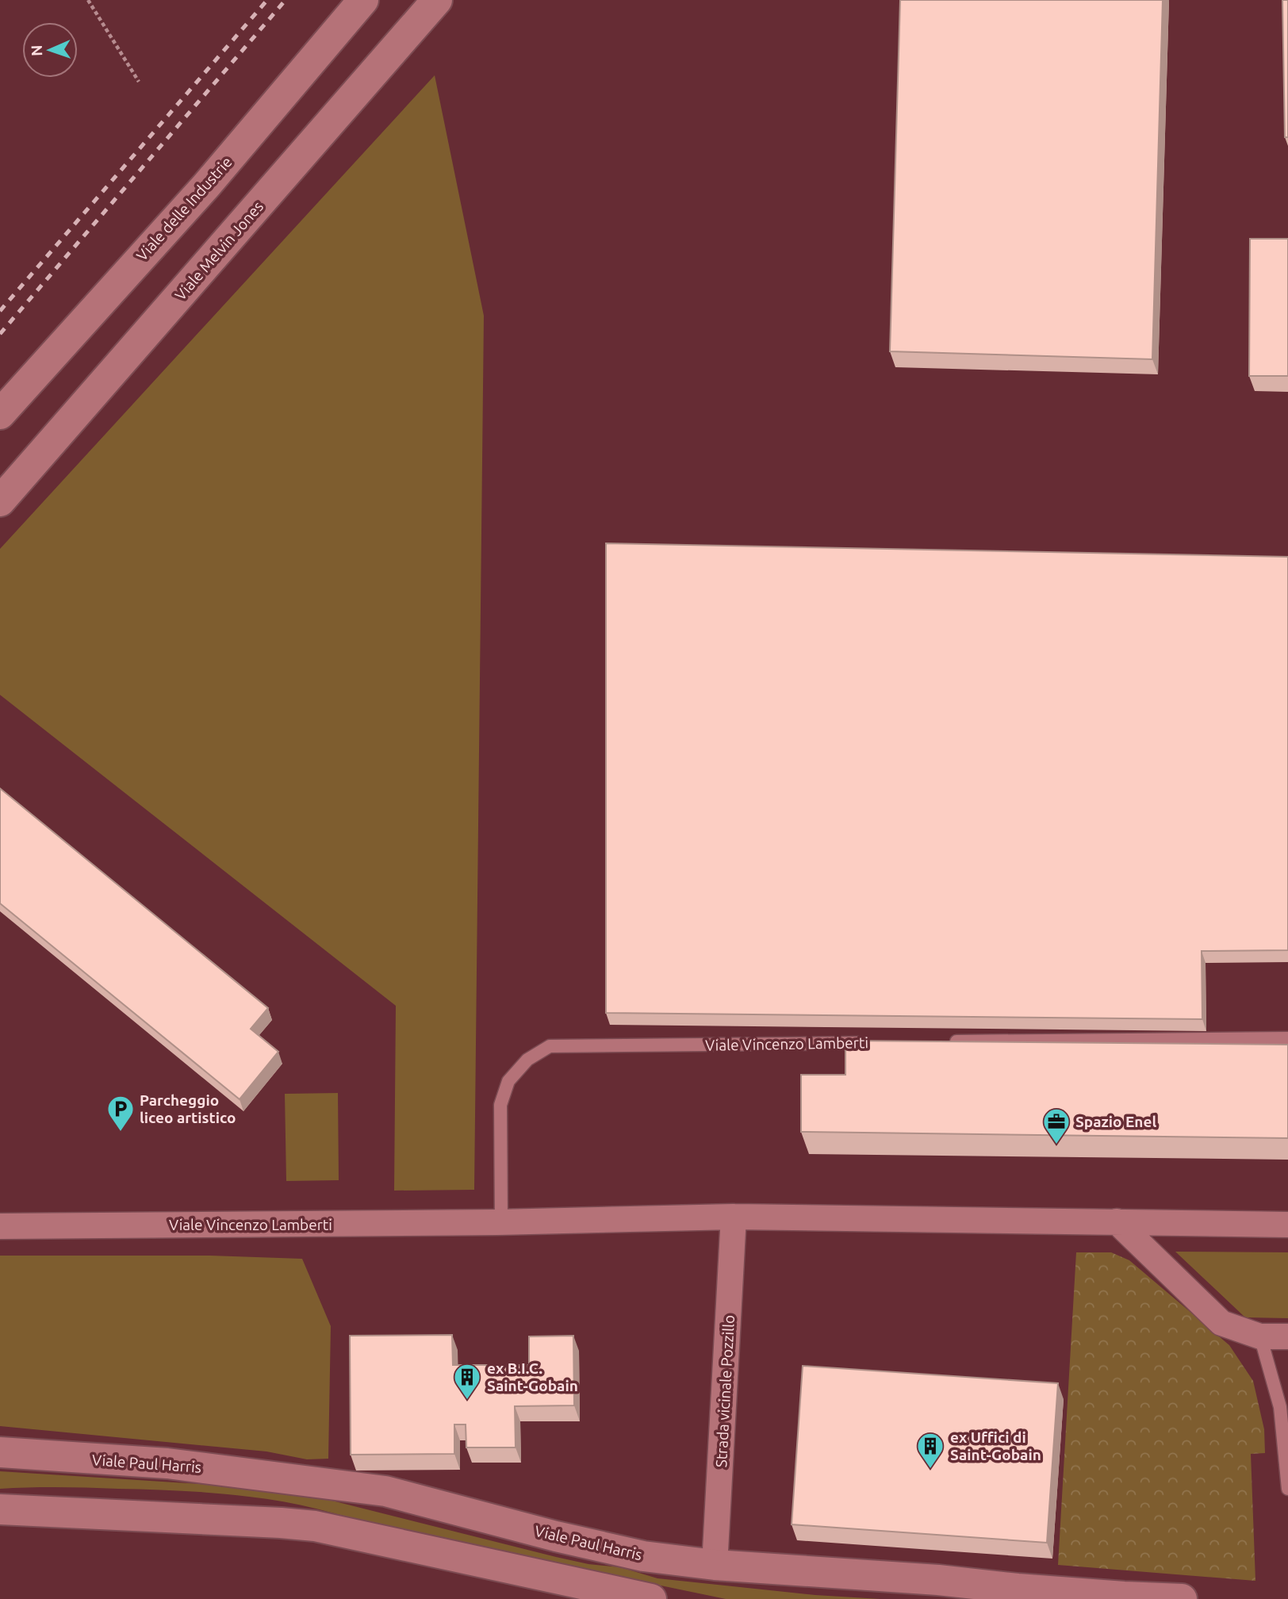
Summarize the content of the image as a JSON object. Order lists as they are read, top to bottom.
{
  "streets": {
    "street": [
      "Viale delle Industrie",
      "Viale Melvin Jones",
      "Viale Vincenzo Lamberti",
      "Strada vicinale Pozzillo",
      "Viale Paul Harris"
    ]
  },
  "crossings": [
    ["Viale Vincenzo Lamberti", "Strada vicinale Pozzillo"],
    ["Strada vicinale Pozzillo", "Viale Paul Harris"]
  ],
  "places": {
    "parking": ["Parcheggio liceo artistico"],
    "office": ["Spazio Enel"],
    "building": ["ex B.I.C. Saint-Gobain", "ex Uffici di Saint-Gobain"]
  },
  "north": "left"
}
